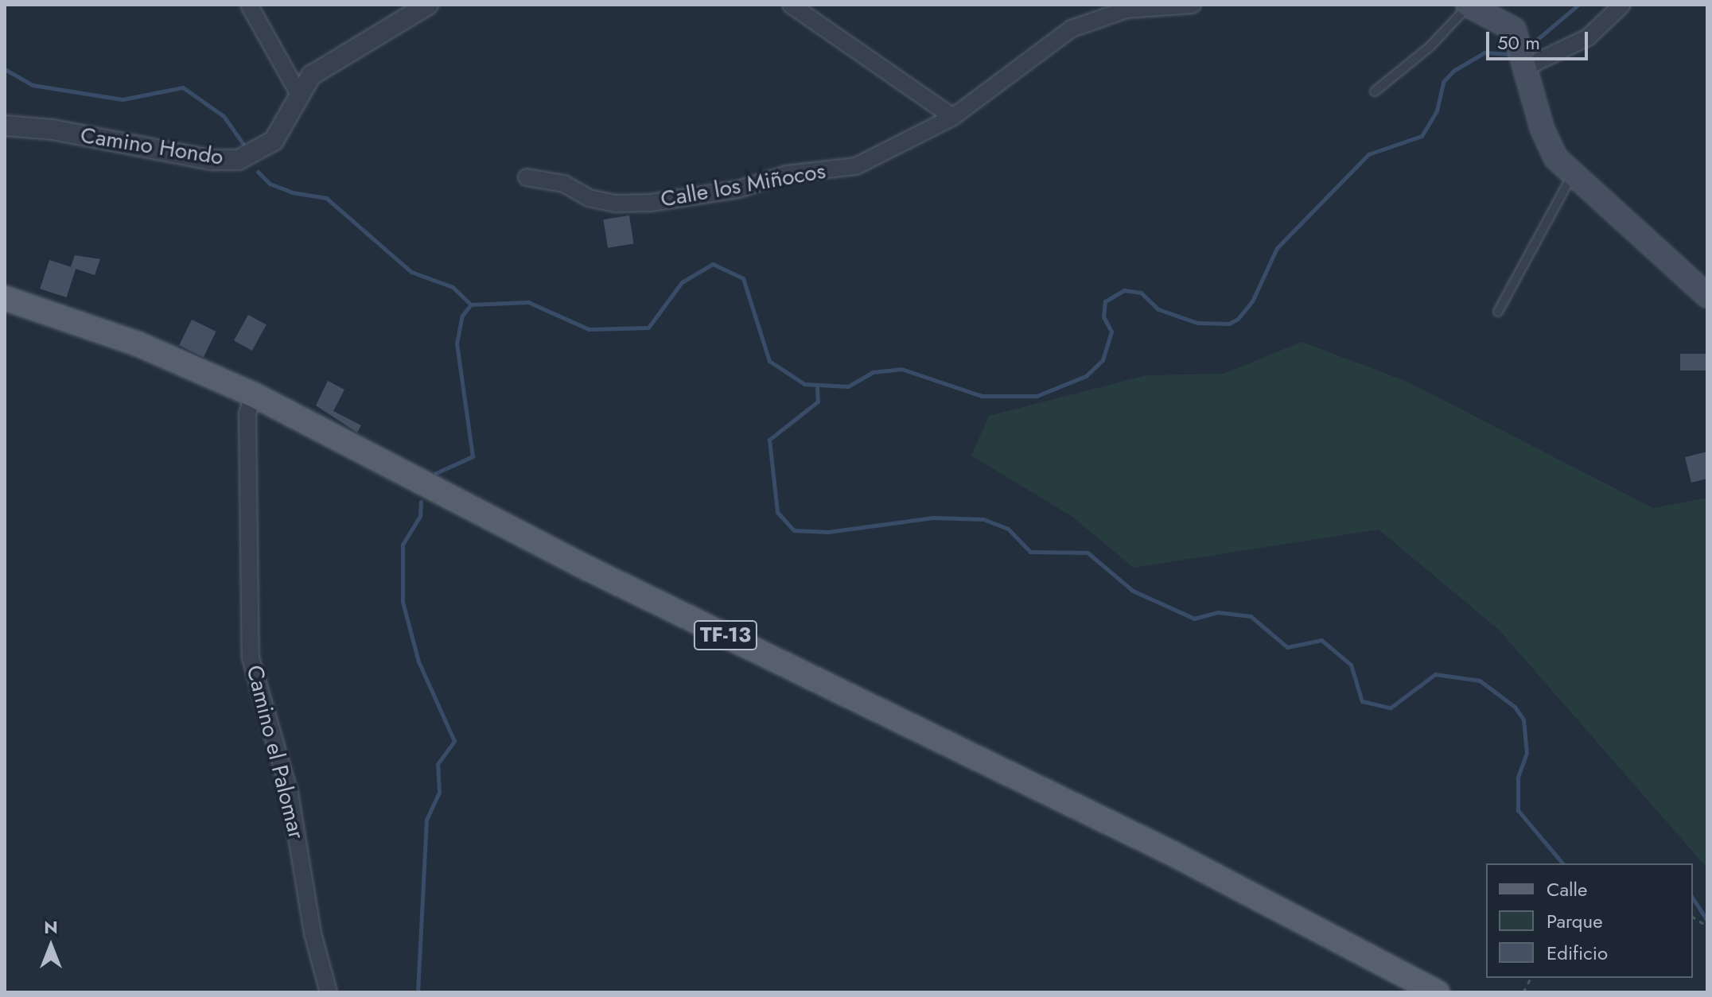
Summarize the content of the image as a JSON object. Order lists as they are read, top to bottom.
{
  "streets": {
    "main road": ["TF-13"],
    "street": ["Camino Hondo", "Calle los Miñocos", "Camino el Palomar"]
  },
  "crossings": [
    ["TF-13", "Camino el Palomar"]
  ],
  "legend": ["Calle", "Parque", "Edificio"],
  "scale_bar": "50 m",
  "north": "top"
}
